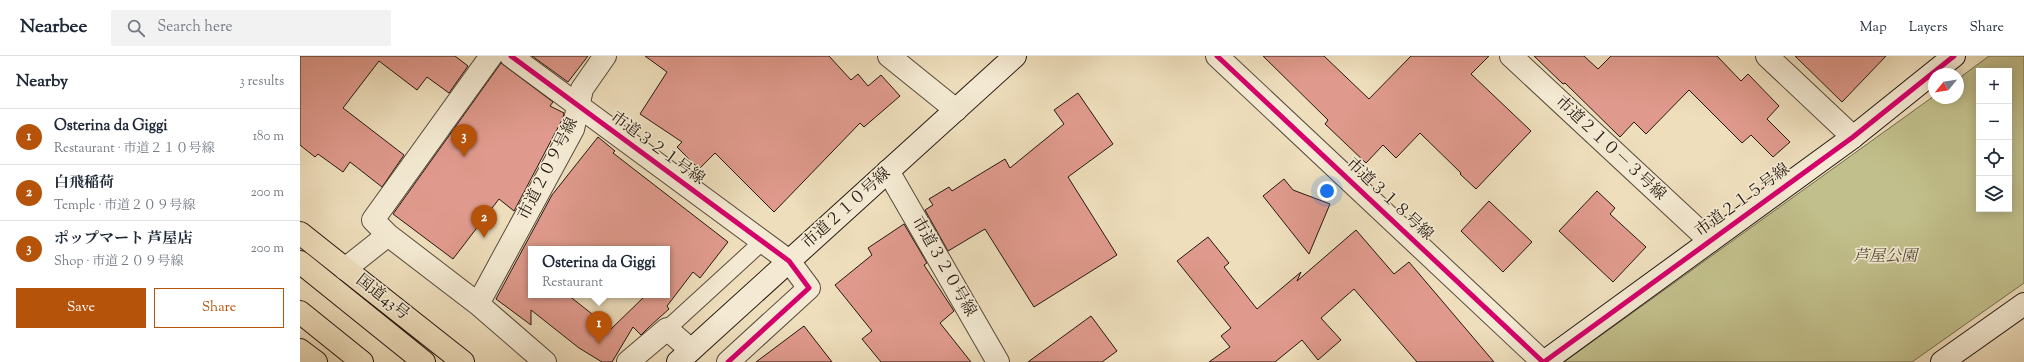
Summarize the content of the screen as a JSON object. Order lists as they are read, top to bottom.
{
  "streets": {
    "highway": ["国道43号"],
    "street": [
      "市道３２１号線",
      "市道２１０－３号線",
      "市道２０９号線",
      "市道３１８号線",
      "市道２１５号線",
      "市道２１０号線",
      "市道３２０号線"
    ]
  },
  "crossings": [
    ["市道３２１号線", "市道２０９号線"],
    ["市道３２１号線", "市道２１０号線"],
    ["市道２１０－３号線", "市道２１５号線"],
    ["市道３１８号線", "市道２１５号線"],
    ["市道２１０号線", "市道３２０号線"]
  ],
  "parks": ["芦屋公園"],
  "north": "bottom left",
  "page": {
    "header": "Nearbee",
    "search": "Search here",
    "nav": ["Map", "Layers", "Share"],
    "heading": ["Nearby", "3 results"],
    "map_buttons": ["+", "−"],
    "list": [
      {
        "mark": "1",
        "name": "Osterina da Giggi",
        "note": "Restaurant · 市道２１０号線",
        "value": "180 m"
      },
      {
        "mark": "2",
        "name": "白飛稲荷",
        "note": "Temple · 市道２０９号線",
        "value": "200 m"
      },
      {
        "mark": "3",
        "name": "ポップマート 芦屋店",
        "note": "Shop · 市道２０９号線",
        "value": "200 m"
      }
    ],
    "pins": ["3", "2", "1"],
    "popup": ["Osterina da Giggi", "Restaurant"],
    "buttons": ["Save", "Share"]
  }
}
